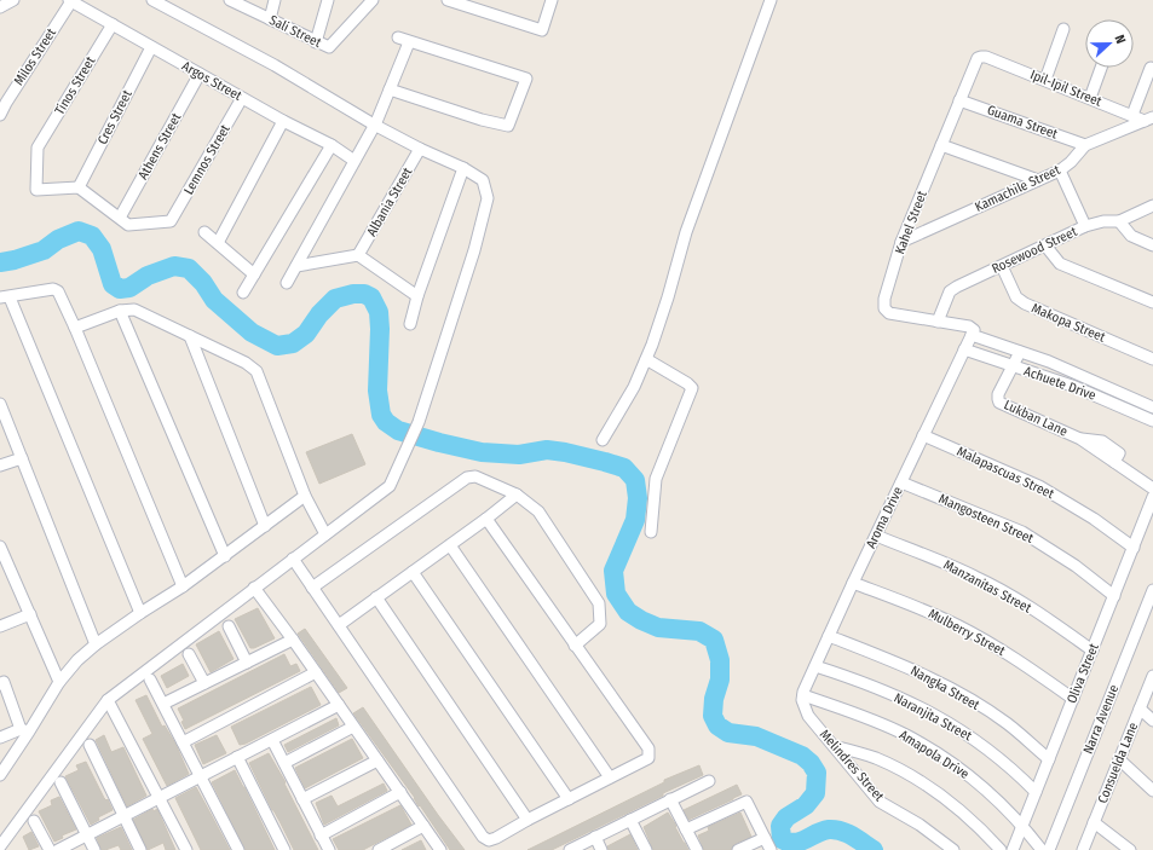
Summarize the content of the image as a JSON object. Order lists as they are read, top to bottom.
{
  "streets": {
    "street": [
      "Sali Street",
      "Milos Street",
      "Argos Street",
      "Tinos Street",
      "Ipil-Ipil Street",
      "Cres Street",
      "Guama Street",
      "Athens Street",
      "Lemnos Street",
      "Kamachile Street",
      "Albania Street",
      "Kahel Street",
      "Rosewood Street",
      "Makopa Street",
      "Achuete Drive",
      "Lukban Lane",
      "Malapascuas Street",
      "Aroma Drive",
      "Mangosteen Street",
      "Manzanitas Street",
      "Mulberry Street",
      "Oliva Street",
      "Nangka Street",
      "Naranjita Street",
      "Narra Avenue",
      "Amapola Drive",
      "Consuelda Lane",
      "Melindres Street"
    ]
  },
  "crossings": [
    ["Milos Street", "Argos Street"],
    ["Argos Street", "Tinos Street"],
    ["Argos Street", "Cres Street"],
    ["Argos Street", "Athens Street"],
    ["Argos Street", "Lemnos Street"],
    ["Tinos Street", "Cres Street"],
    ["Ipil-Ipil Street", "Kamachile Street"],
    ["Ipil-Ipil Street", "Kahel Street"],
    ["Guama Street", "Kamachile Street"],
    ["Guama Street", "Kahel Street"],
    ["Athens Street", "Lemnos Street"],
    ["Kamachile Street", "Kahel Street"],
    ["Kahel Street", "Rosewood Street"],
    ["Kahel Street", "Achuete Drive"],
    ["Kahel Street", "Aroma Drive"],
    ["Rosewood Street", "Makopa Street"],
    ["Achuete Drive", "Lukban Lane"],
    ["Achuete Drive", "Aroma Drive"],
    ["Malapascuas Street", "Aroma Drive"],
    ["Malapascuas Street", "Oliva Street"],
    ["Aroma Drive", "Mangosteen Street"],
    ["Aroma Drive", "Manzanitas Street"],
    ["Aroma Drive", "Mulberry Street"],
    ["Aroma Drive", "Nangka Street"],
    ["Aroma Drive", "Naranjita Street"],
    ["Aroma Drive", "Amapola Drive"],
    ["Aroma Drive", "Melindres Street"],
    ["Mangosteen Street", "Oliva Street"],
    ["Manzanitas Street", "Oliva Street"],
    ["Mulberry Street", "Oliva Street"],
    ["Oliva Street", "Nangka Street"],
    ["Oliva Street", "Naranjita Street"],
    ["Oliva Street", "Amapola Drive"]
  ],
  "north": "right"
}
